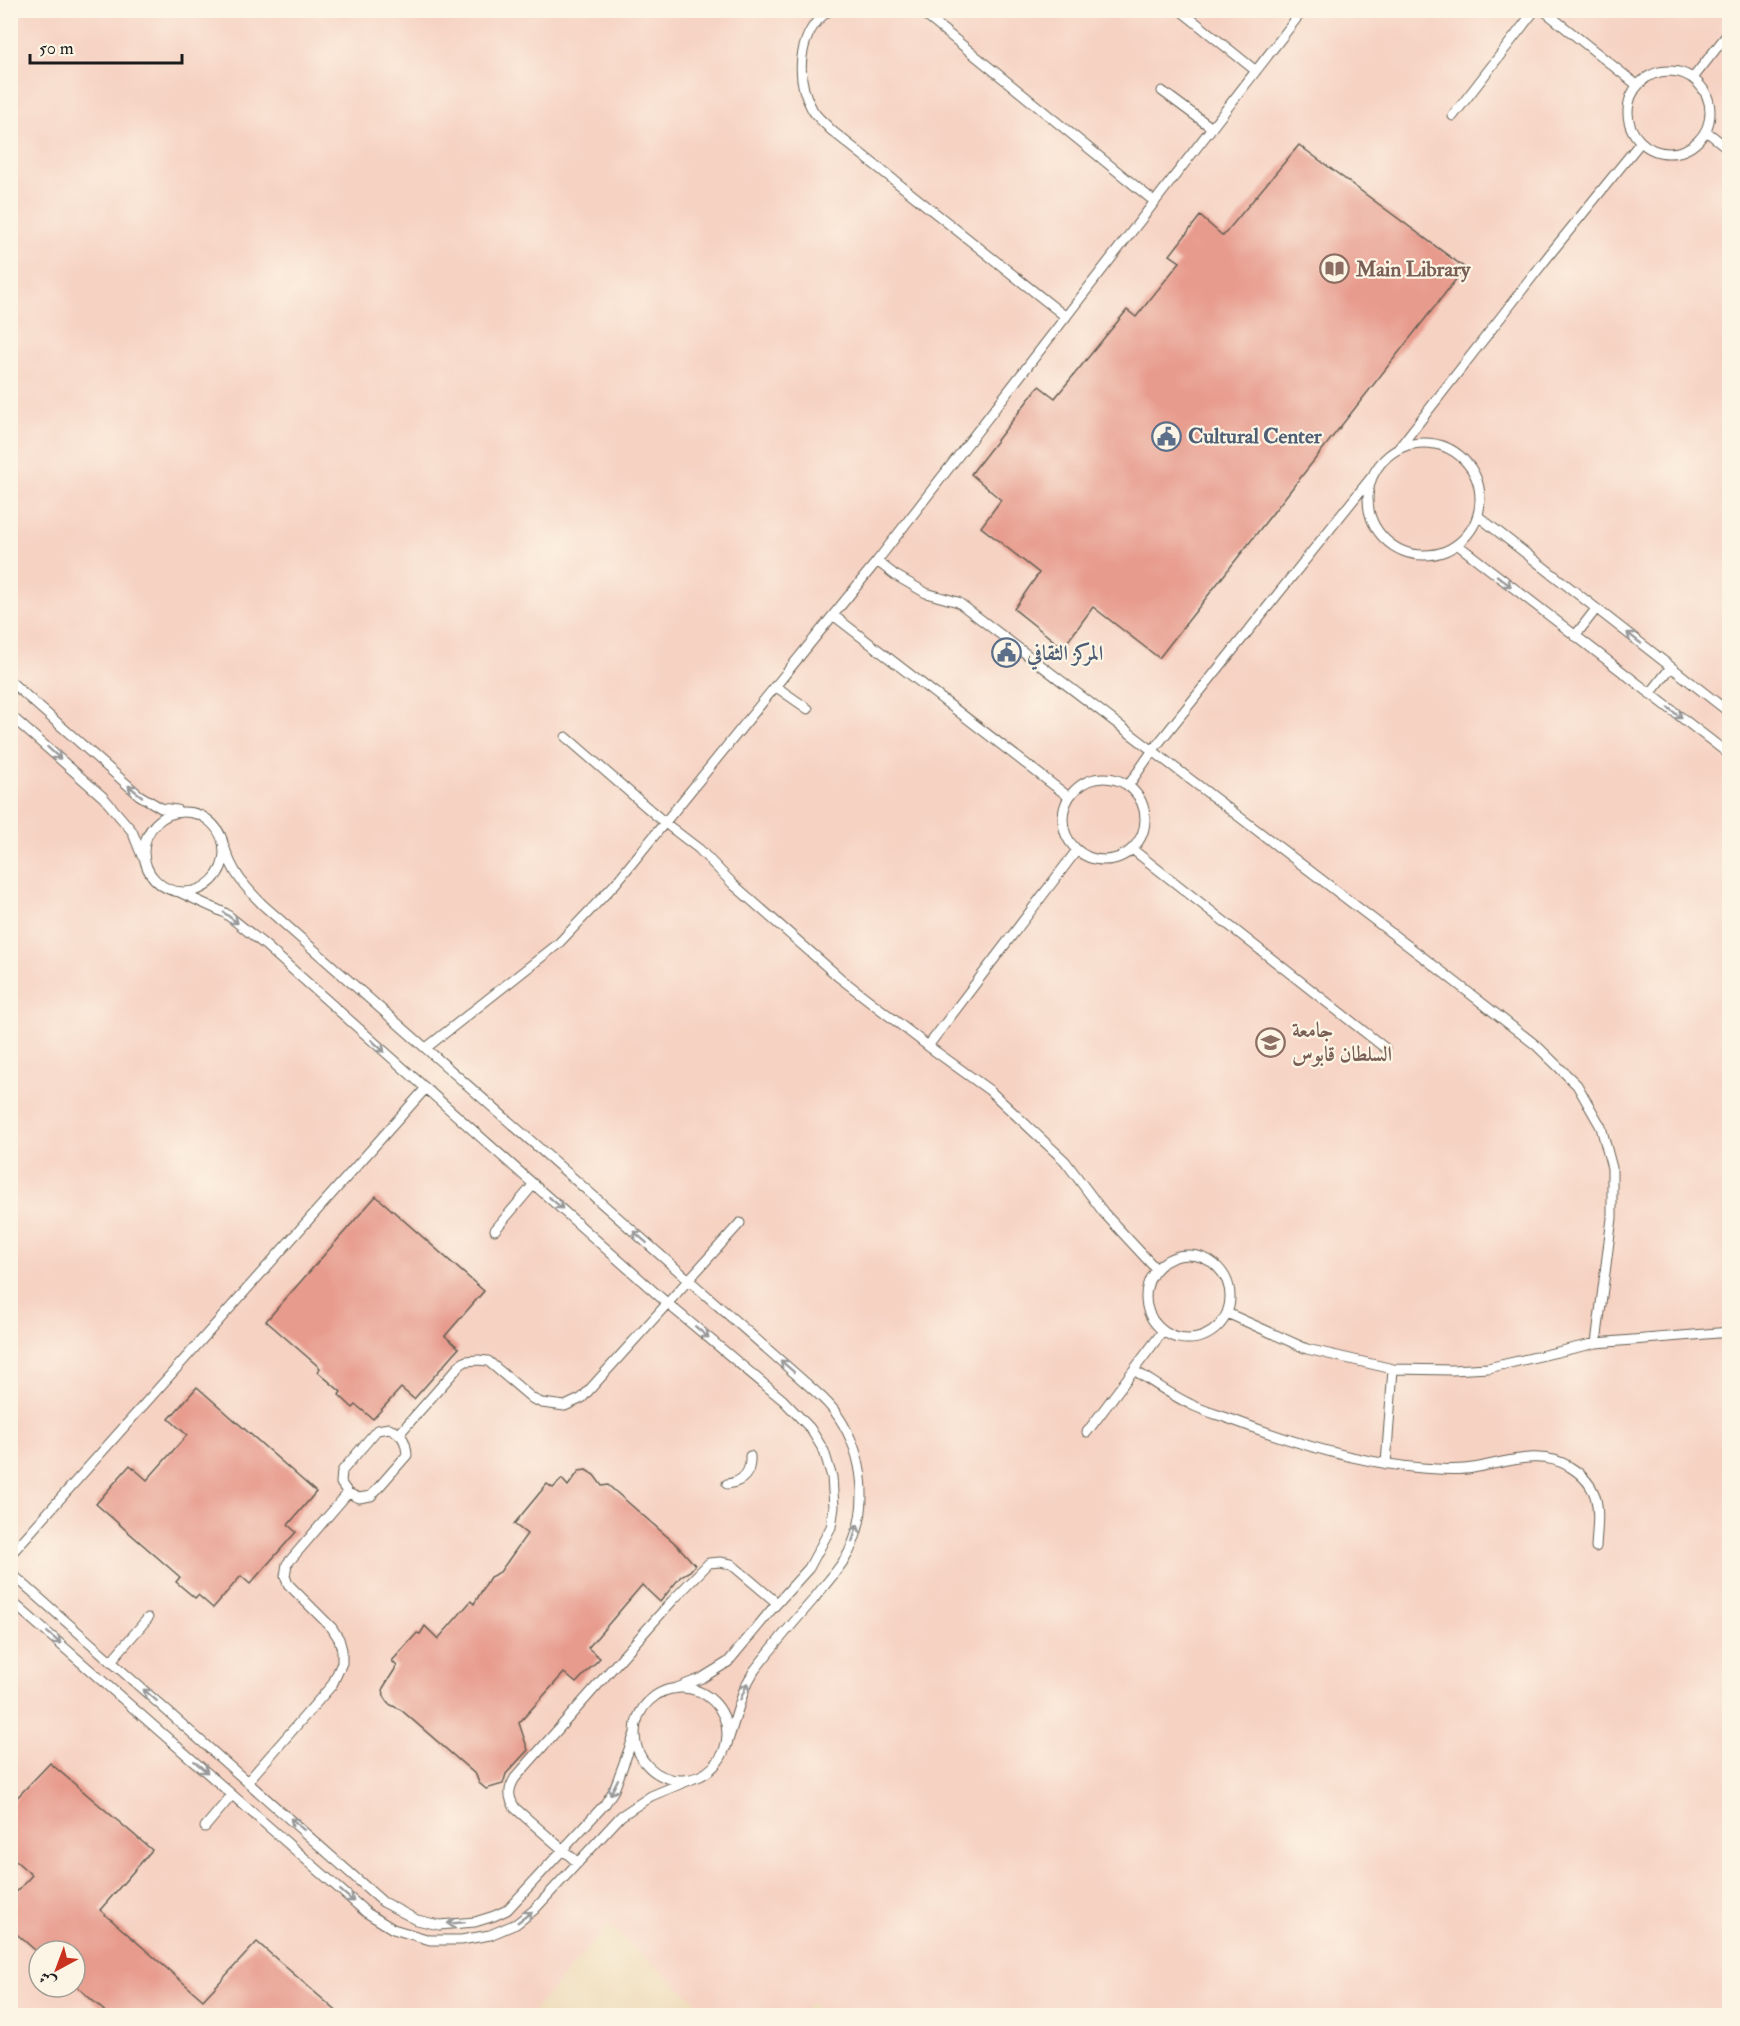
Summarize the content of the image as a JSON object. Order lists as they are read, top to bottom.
{
  "places": {
    "library": ["Main Library"],
    "public building": ["Cultural Center", "المركز الثقافي"],
    "school or university": ["جامعة السلطان قابوس"]
  },
  "scale_bar": "50 m",
  "north": "bottom left"
}
